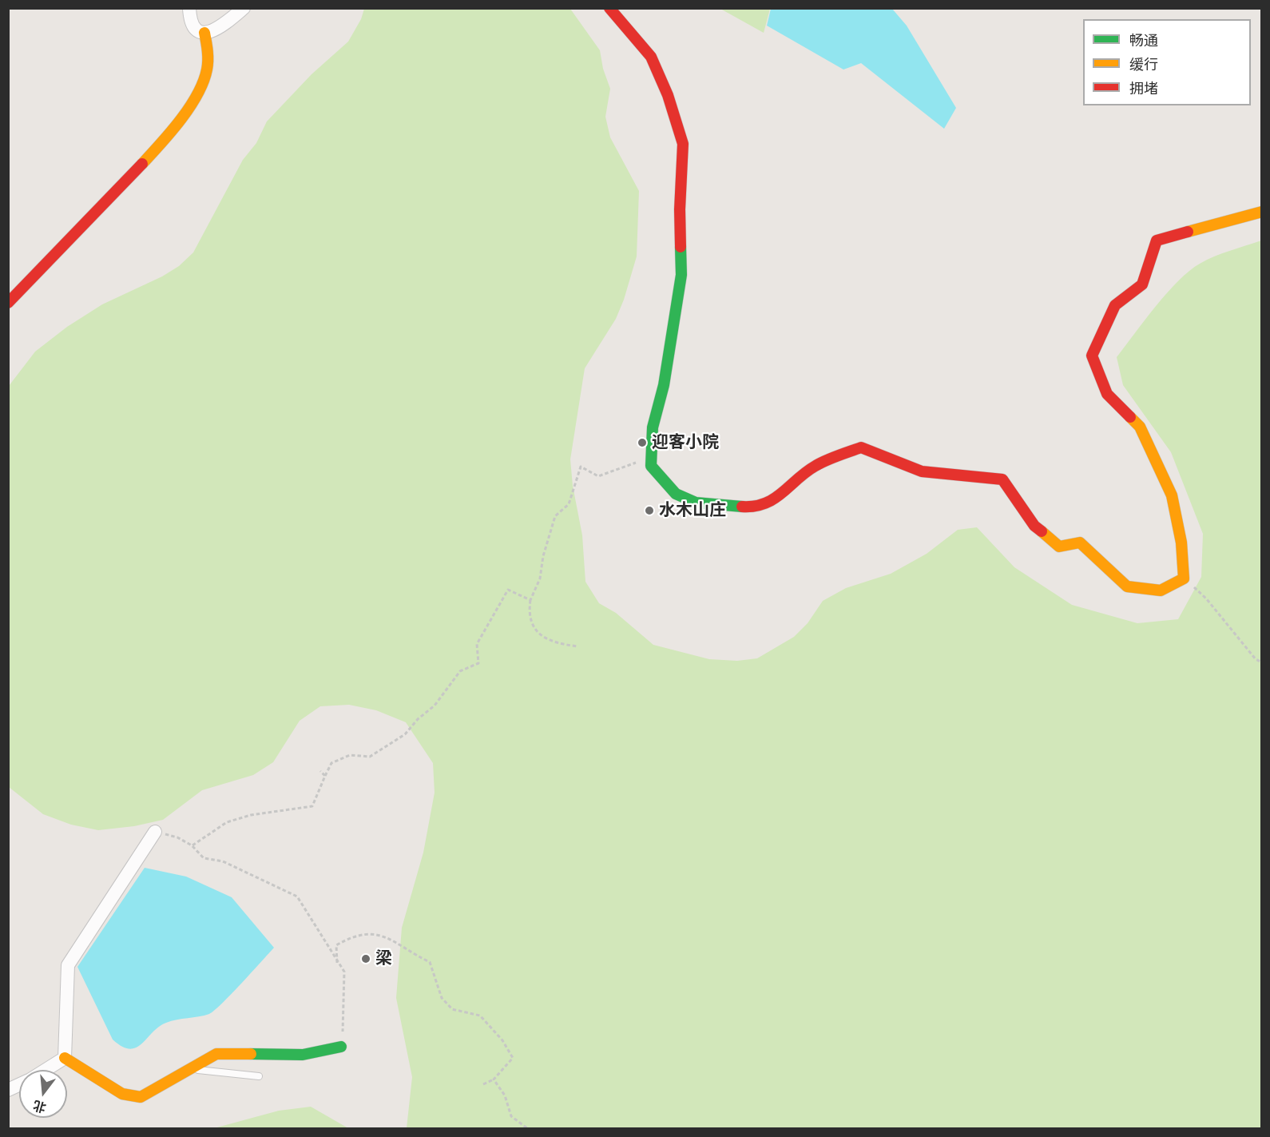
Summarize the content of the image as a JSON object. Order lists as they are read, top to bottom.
{
  "places": ["迎客小院", "水木山庄", "梁"],
  "legend": ["畅通", "缓行", "拥堵"],
  "north": "bottom"
}
